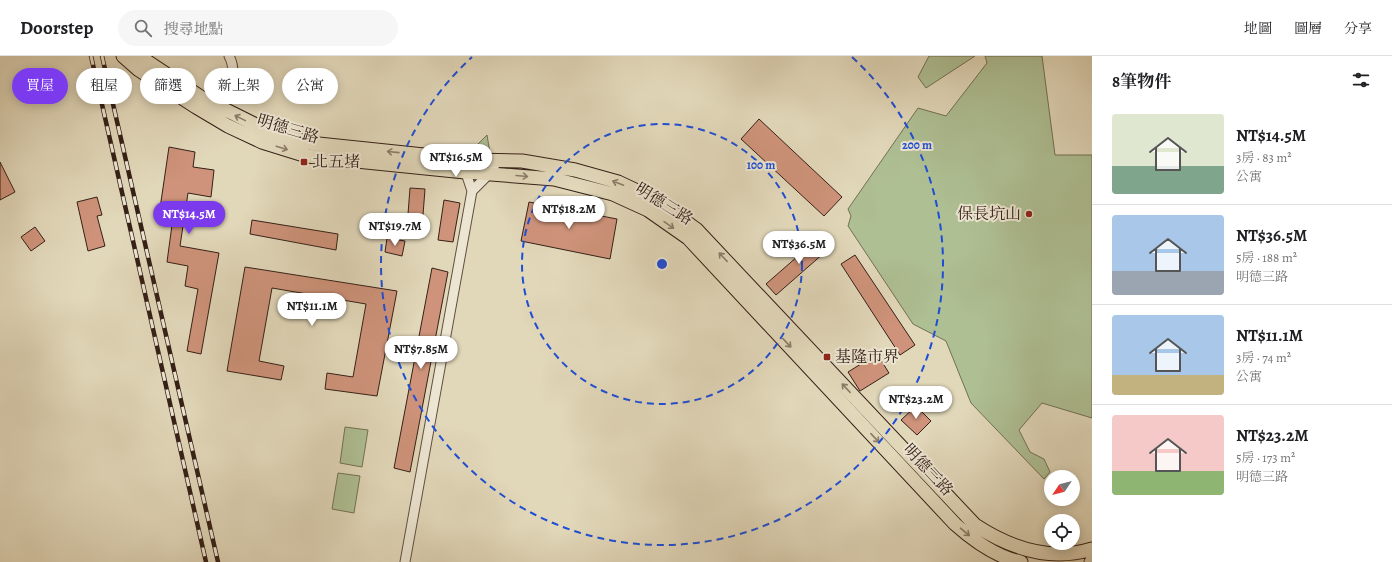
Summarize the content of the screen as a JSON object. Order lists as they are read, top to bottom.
{
  "streets": {
    "main road": ["明德三路"]
  },
  "places": {
    "transit": ["北五堵", "基隆市界"],
    "other": ["保長坑山"]
  },
  "north": "bottom left",
  "page": {
    "header": "Doorstep",
    "search": "搜尋地點",
    "nav": ["地圖", "圖層", "分享"],
    "heading": "8筆物件",
    "chip": [
      "買屋",
      "租屋",
      "篩選",
      "新上架",
      "公寓"
    ],
    "list": [
      {
        "name": "NT$14.5M",
        "note": "3房 · 83 m² · 公寓"
      },
      {
        "name": "NT$36.5M",
        "note": "5房 · 188 m² · 明德三路"
      },
      {
        "name": "NT$11.1M",
        "note": "3房 · 74 m² · 公寓"
      },
      {
        "name": "NT$23.2M",
        "note": "5房 · 173 m² · 明德三路"
      }
    ],
    "price": [
      "NT$16.5M",
      "NT$18.2M",
      "NT$14.5M",
      "NT$19.7M",
      "NT$36.5M",
      "NT$11.1M",
      "NT$7.85M",
      "NT$23.2M"
    ]
  },
  "rings": ["200 m", "100 m"]
}
